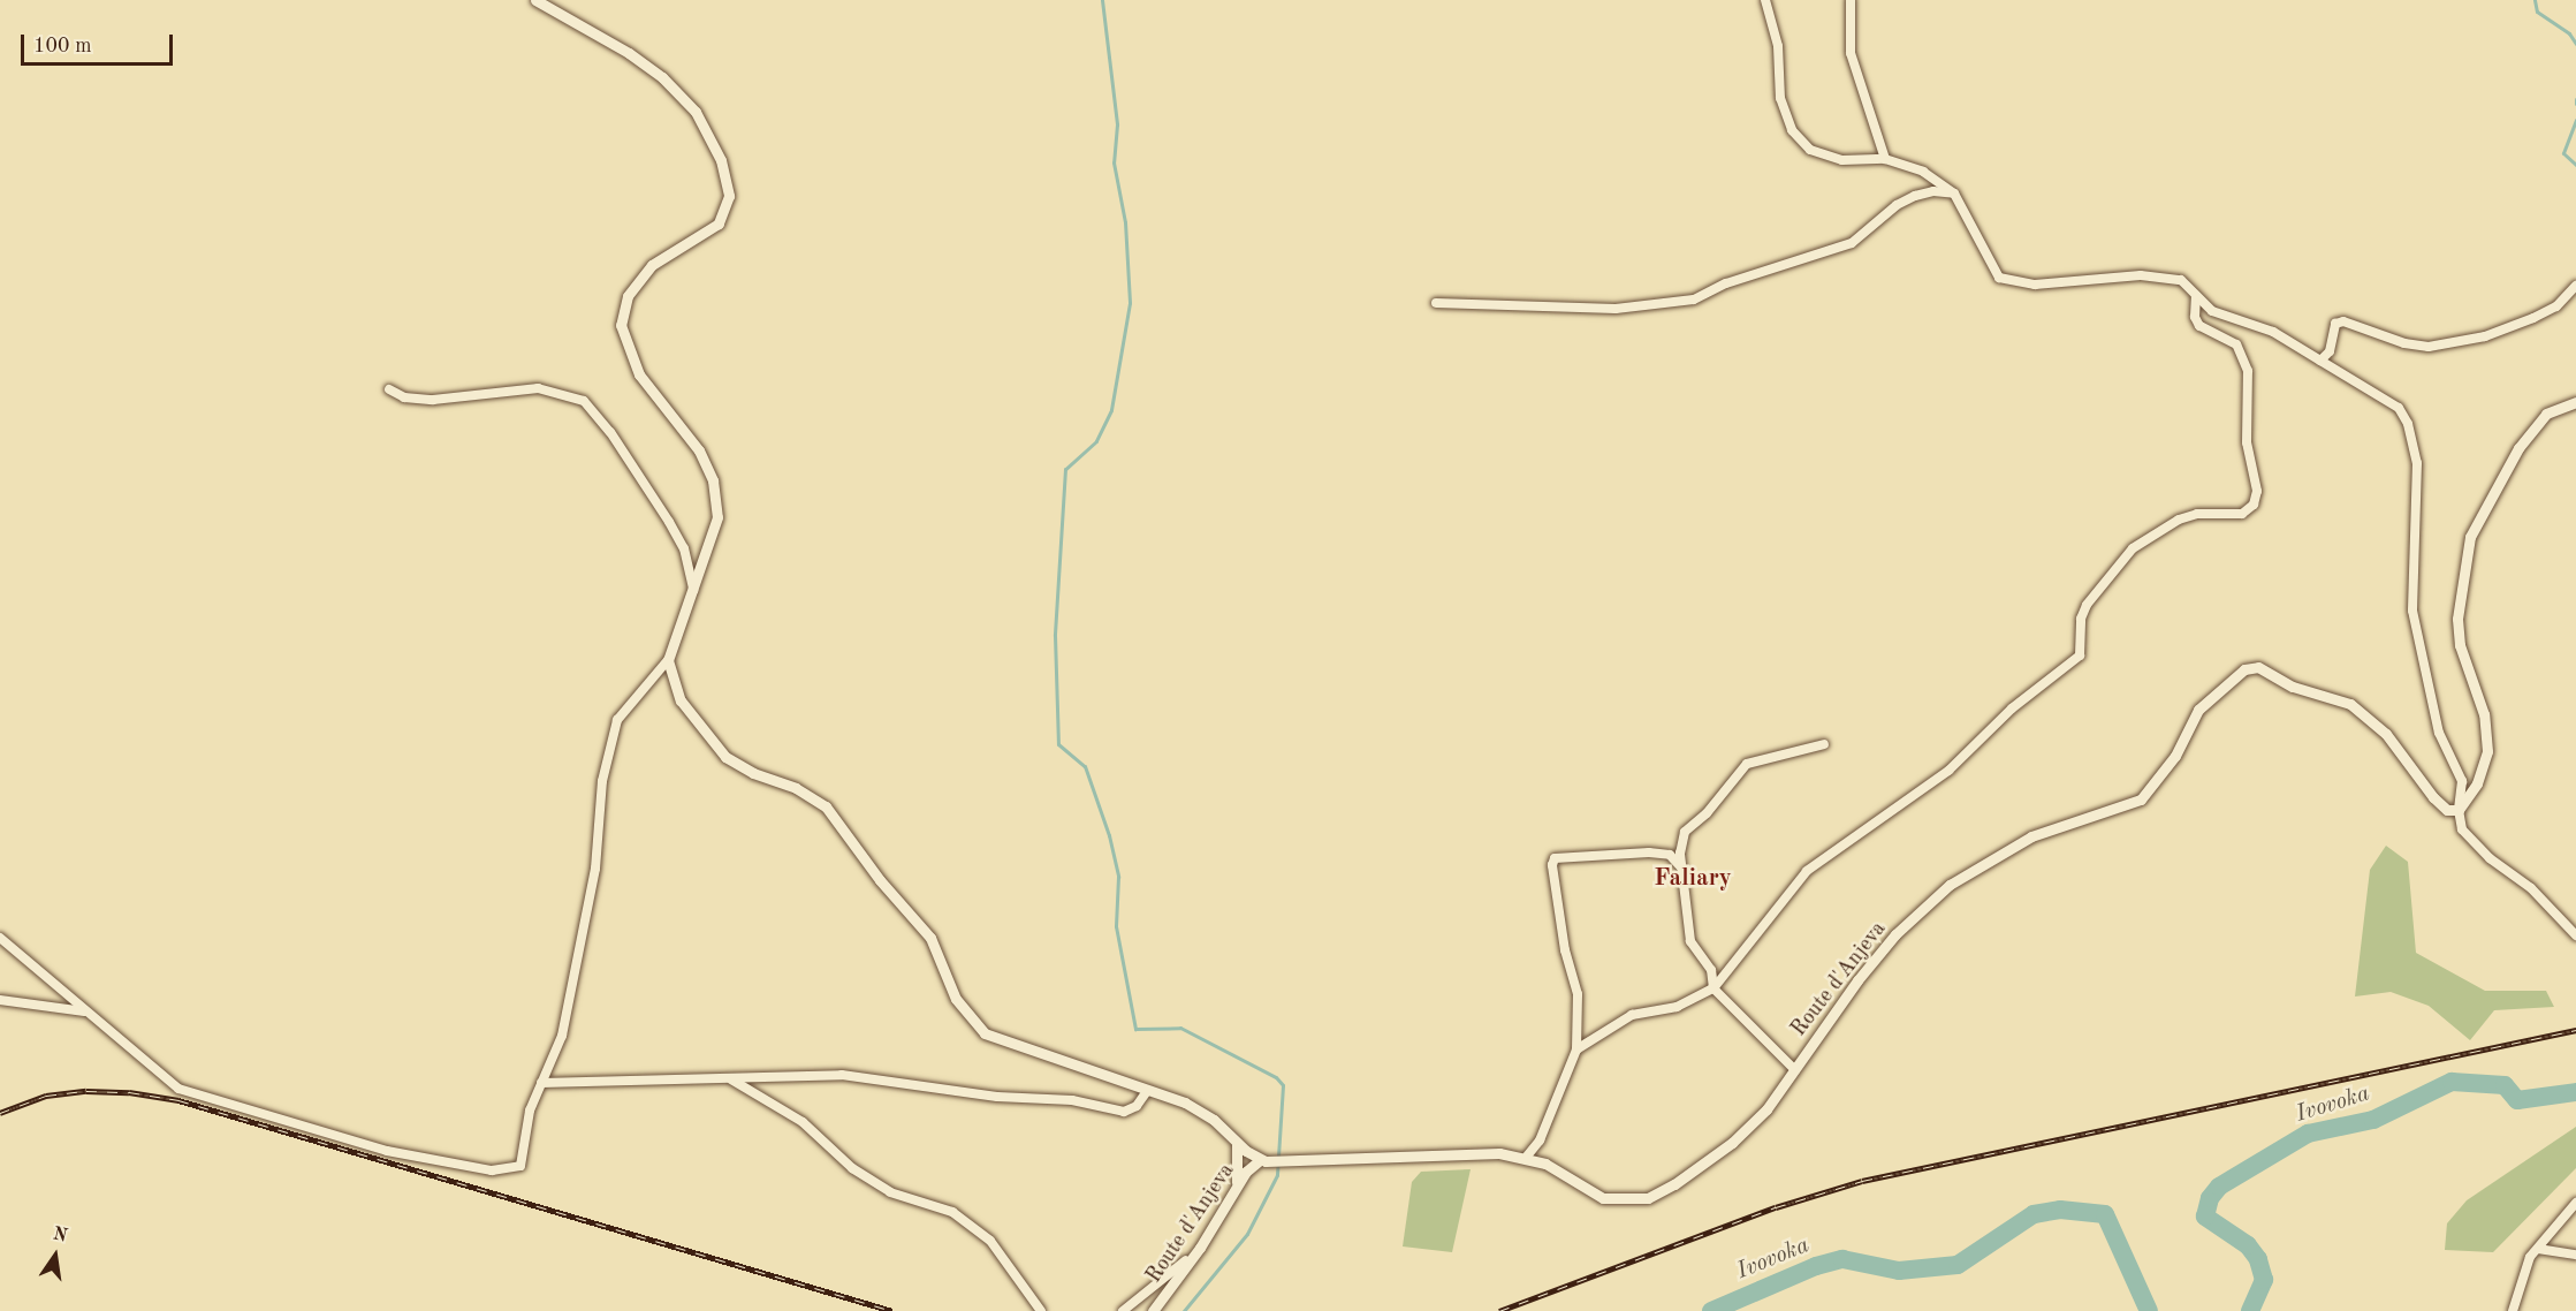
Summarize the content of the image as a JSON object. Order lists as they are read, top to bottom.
{
  "streets": {
    "street": ["Route d'Anjeva"]
  },
  "districts": ["Faliary"],
  "water": ["Ivovoka"],
  "scale_bar": "100 m",
  "north": "top"
}
